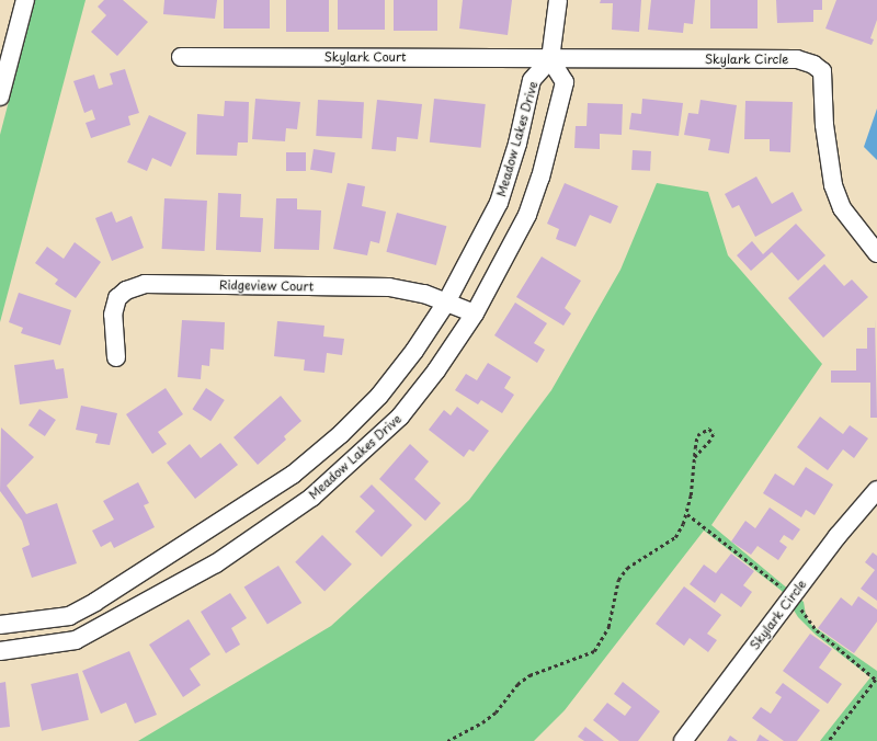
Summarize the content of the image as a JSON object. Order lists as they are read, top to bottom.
{
  "streets": {
    "street": [
      "Skylark Court",
      "Skylark Circle",
      "Meadow Lakes Drive",
      "Ridgeview Court"
    ]
  },
  "crossings": [
    ["Skylark Court", "Skylark Circle"],
    ["Skylark Court", "Meadow Lakes Drive"],
    ["Skylark Circle", "Meadow Lakes Drive"],
    ["Meadow Lakes Drive", "Ridgeview Court"]
  ]
}
